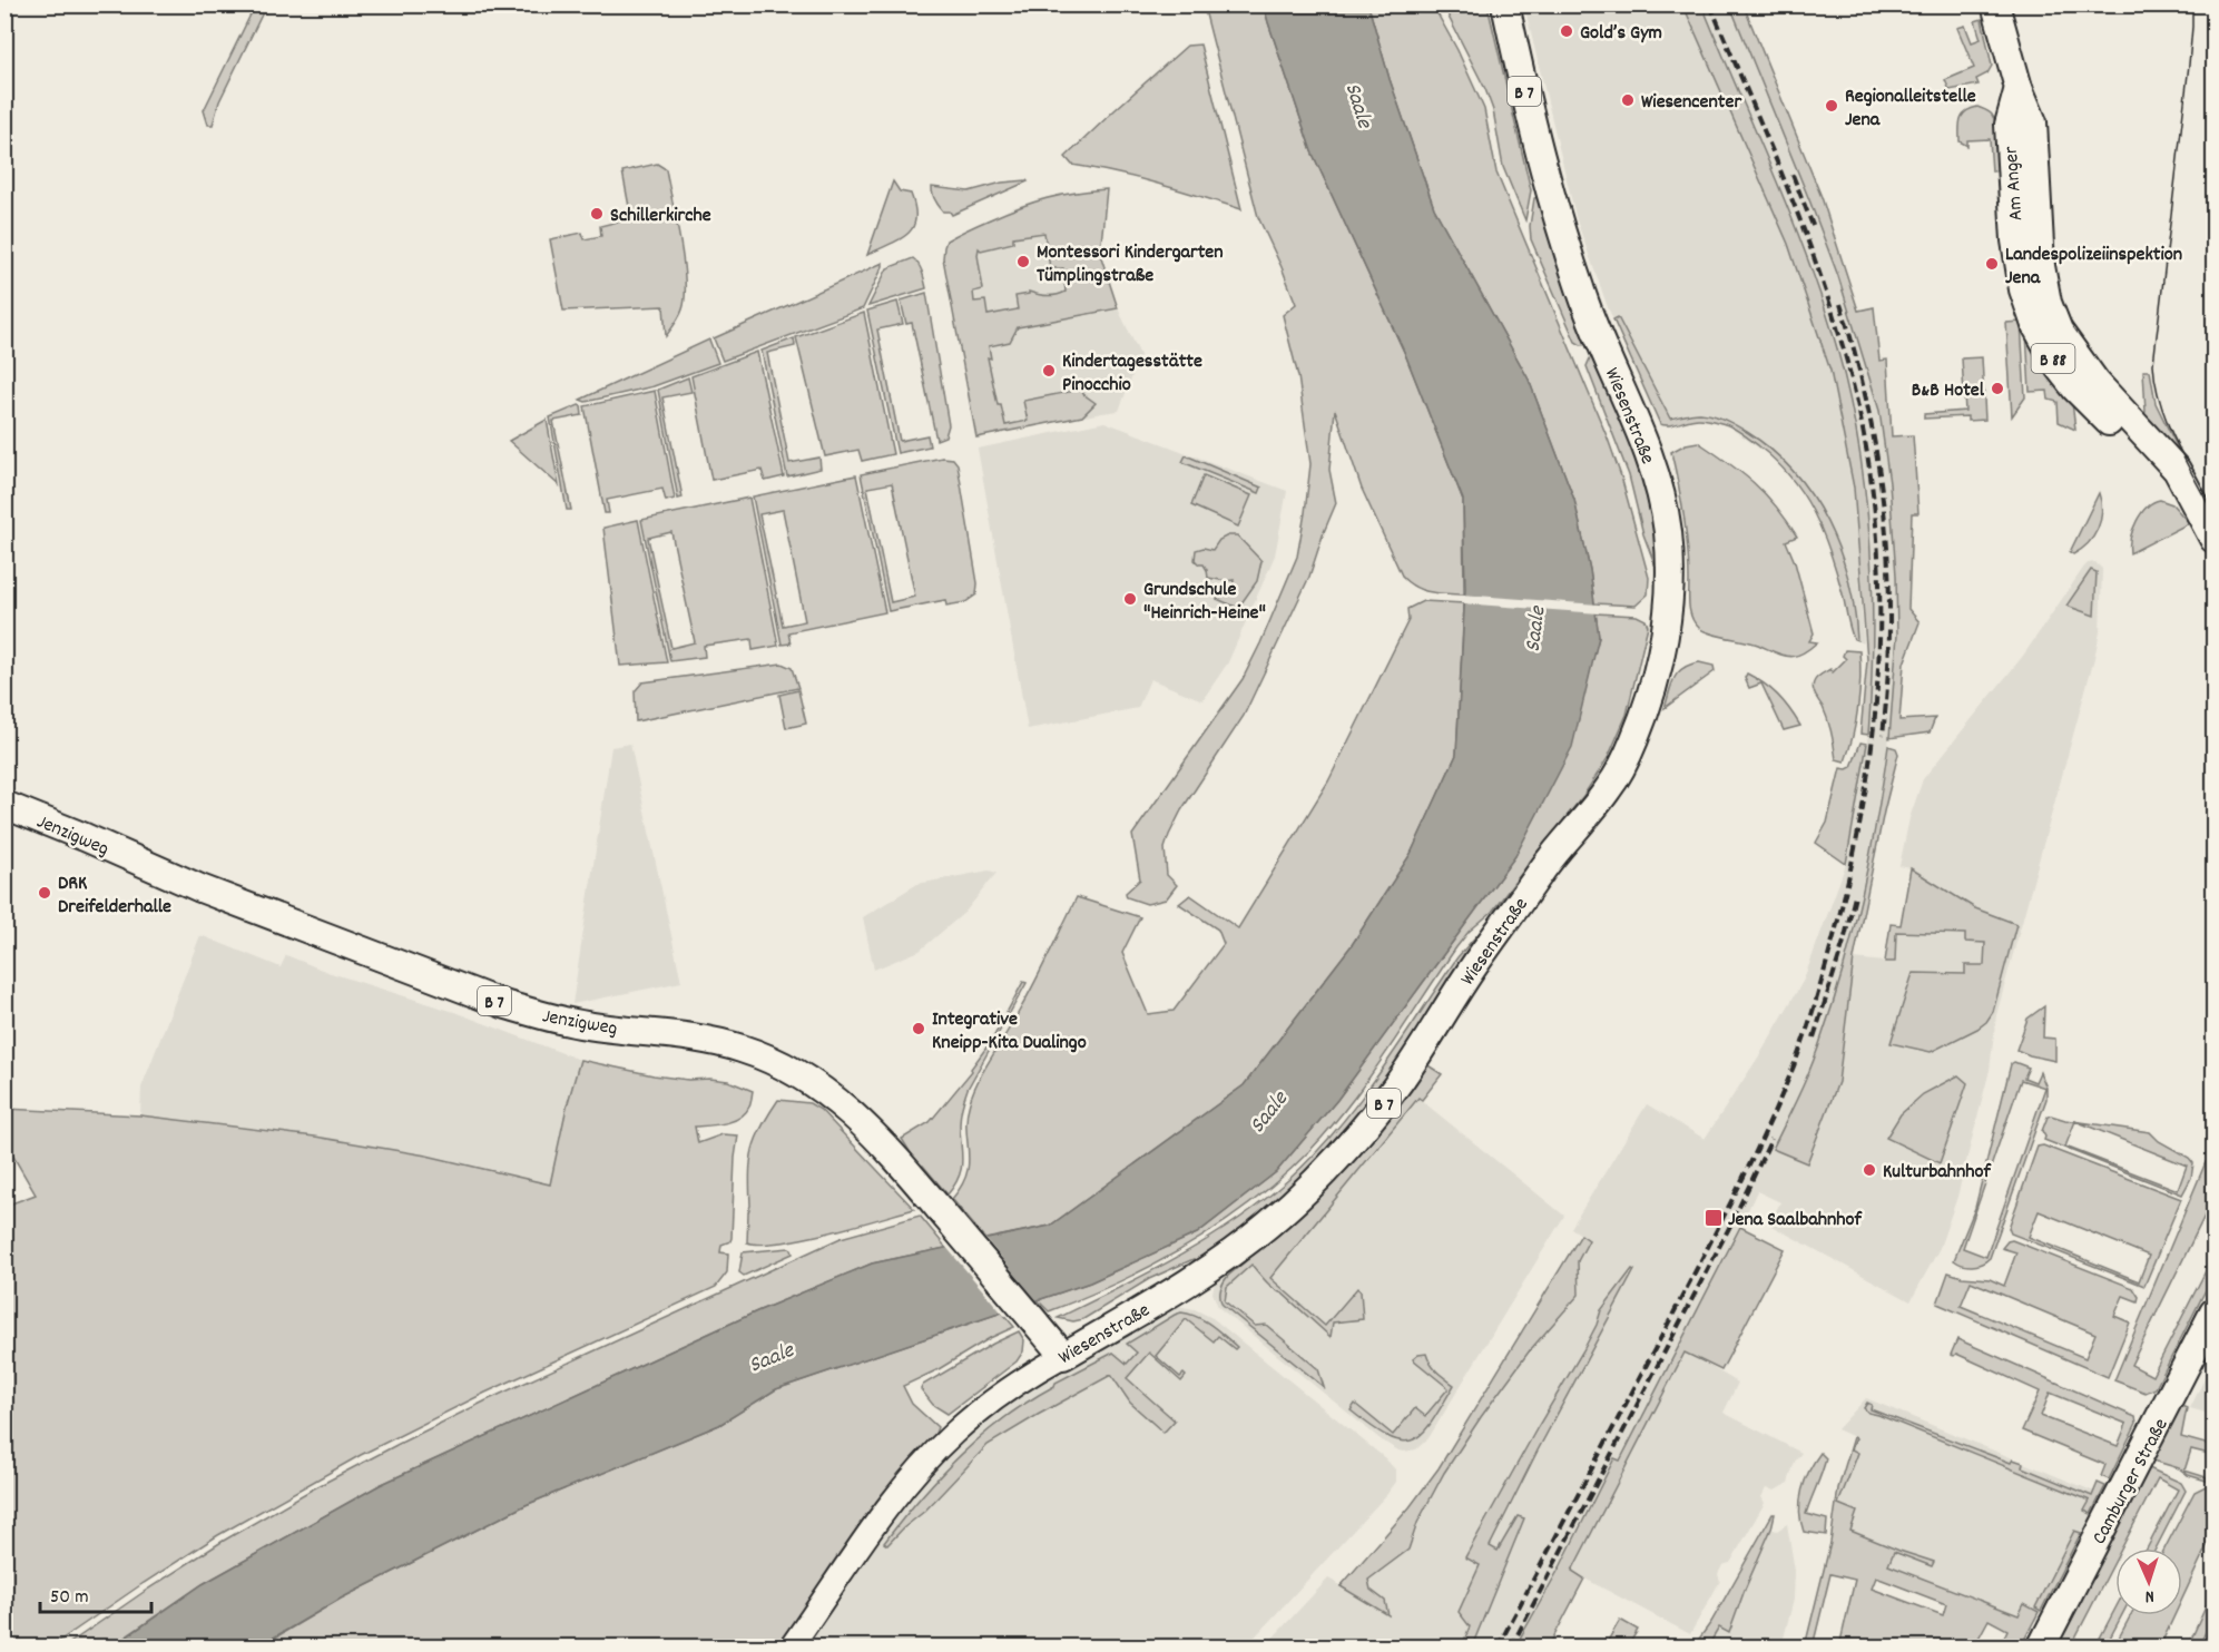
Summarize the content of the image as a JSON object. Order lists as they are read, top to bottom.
{
  "streets": {
    "main road": [
      "B 7",
      "Am Anger",
      "B 88",
      "Wiesenstraße",
      "Jenzigweg",
      "Camburger Straße"
    ]
  },
  "crossings": [
    ["Am Anger", "B 88"],
    ["Wiesenstraße", "Jenzigweg"]
  ],
  "water": ["Saale"],
  "places": {
    "other": [
      "Gold’s Gym",
      "Wiesencenter",
      "Regionalleitstelle Jena",
      "Schillerkirche",
      "Montessori Kindergarten Tümplingstraße",
      "Landespolizeiinspektion Jena",
      "Kindertagesstätte Pinocchio",
      "B&B Hotel",
      "Grundschule \"Heinrich-Heine\"",
      "DRK Dreifelderhalle",
      "Integrative Kneipp-Kita Dualingo",
      "Kulturbahnhof"
    ],
    "transit": ["Jena Saalbahnhof"]
  },
  "scale_bar": "50 m",
  "north": "bottom"
}
